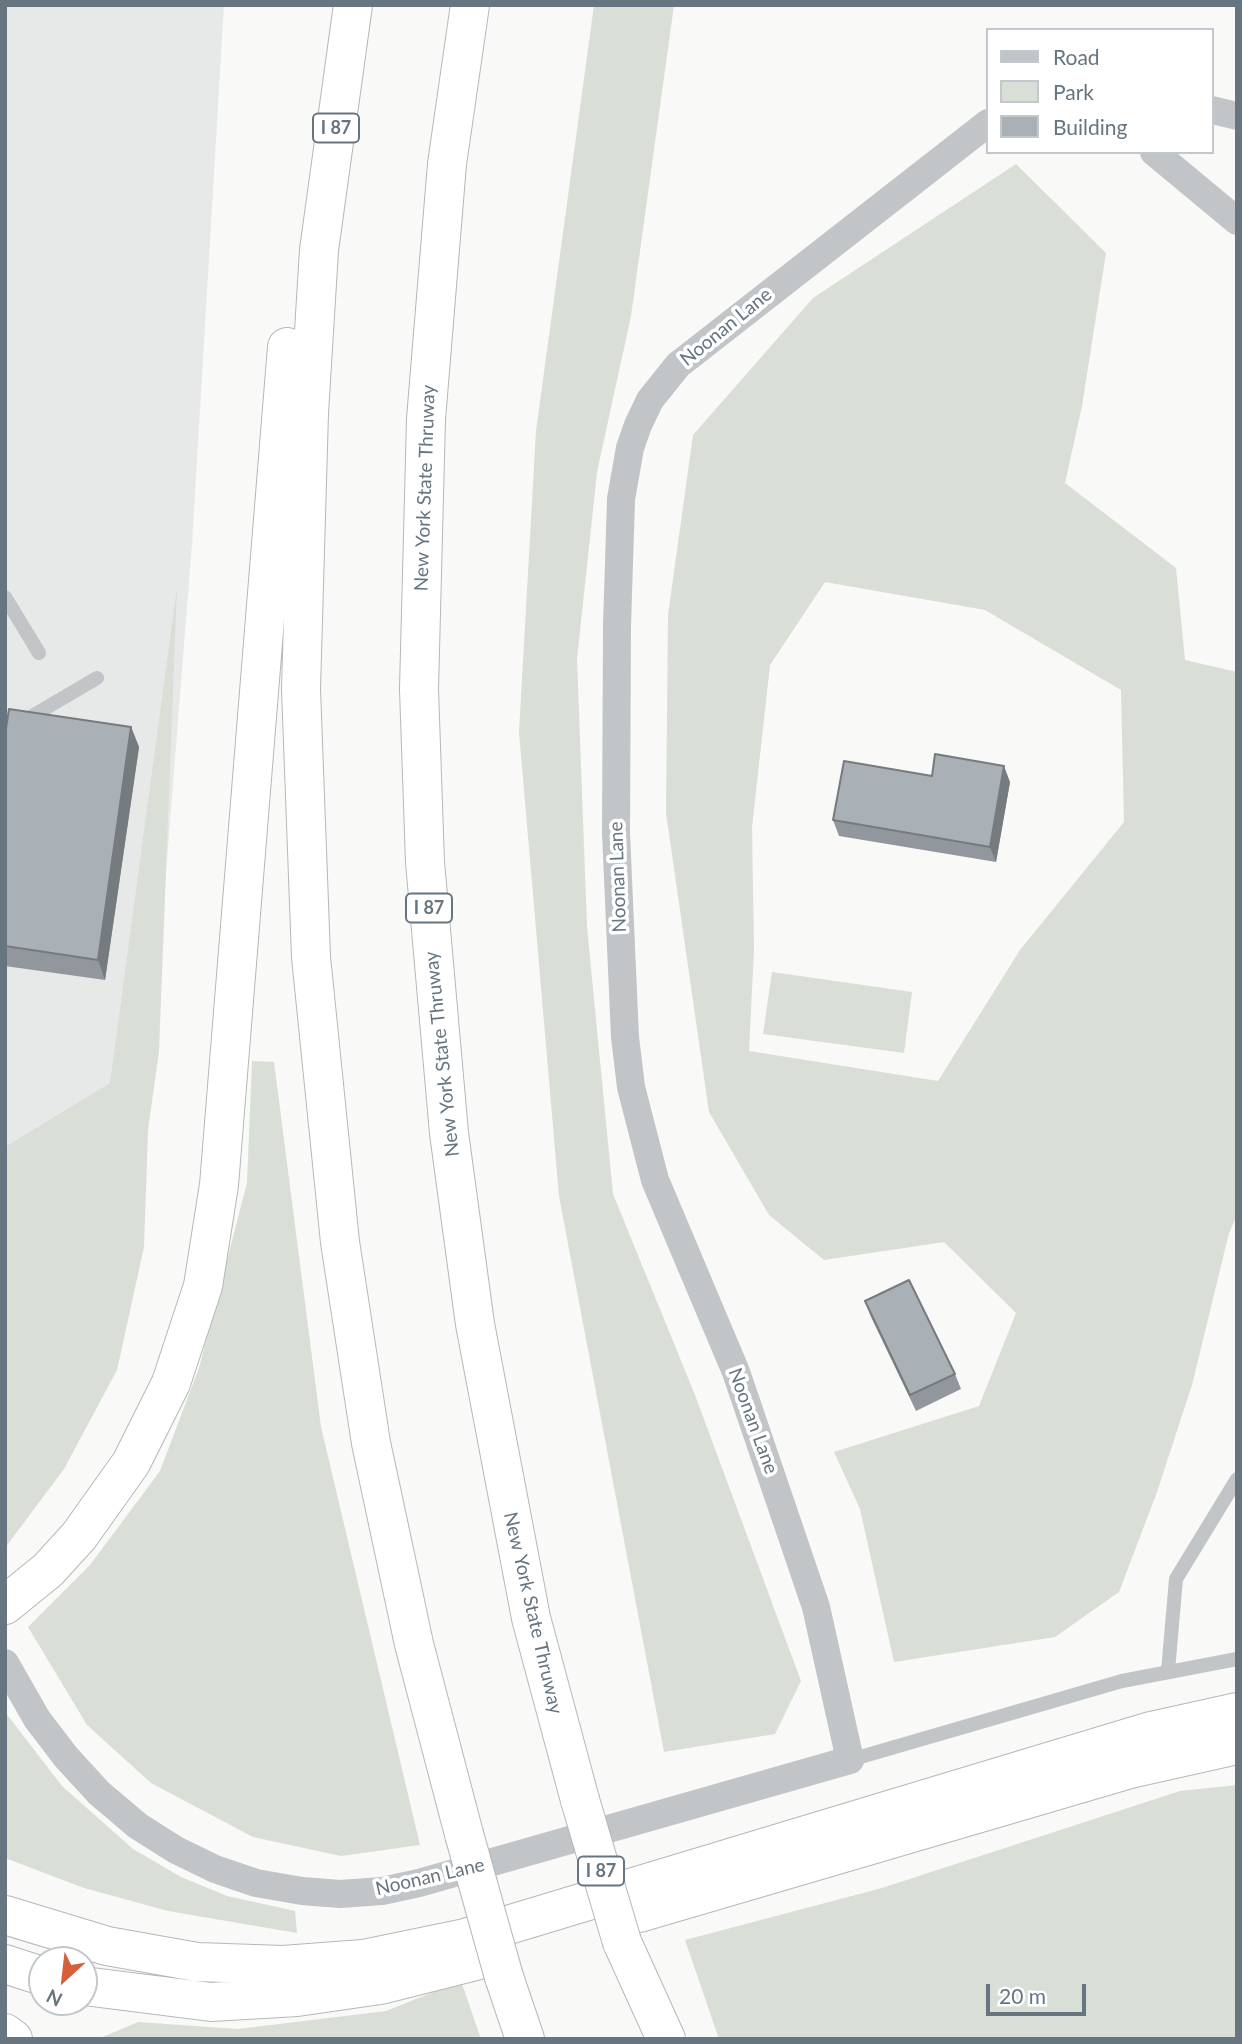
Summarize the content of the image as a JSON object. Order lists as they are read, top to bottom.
{
  "streets": {
    "highway": ["I 87", "New York State Thruway"],
    "street": ["Noonan Lane"]
  },
  "legend": ["Road", "Park", "Building"],
  "scale_bar": "20 m",
  "north": "bottom left"
}
